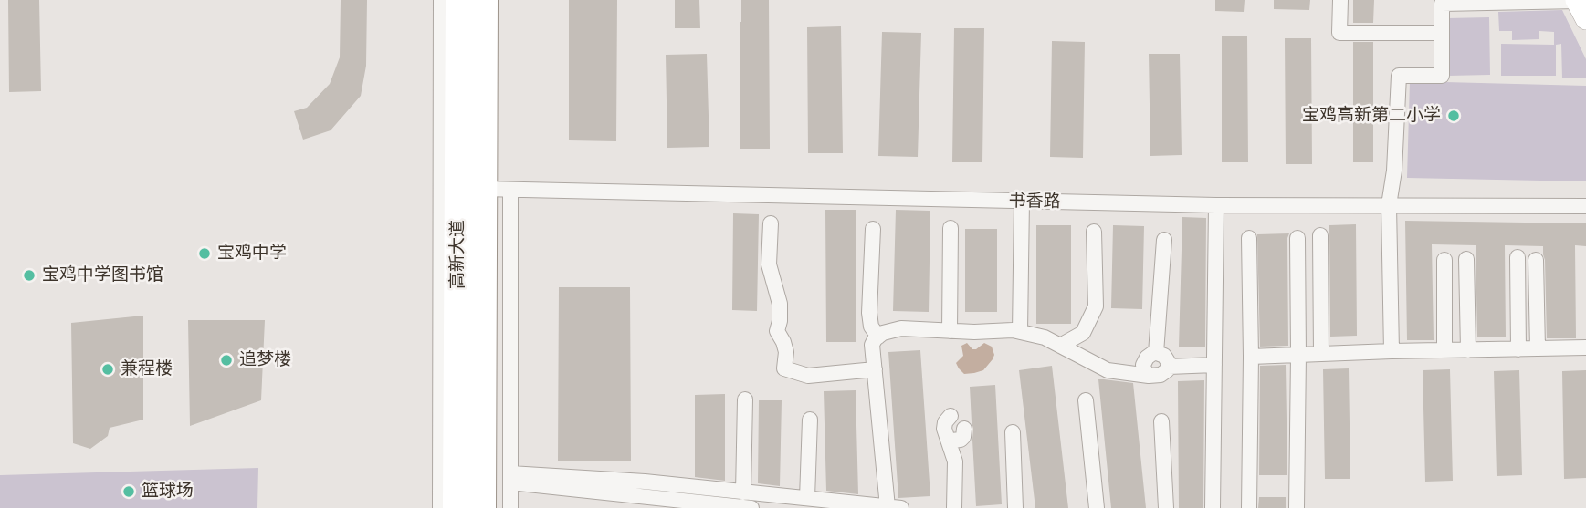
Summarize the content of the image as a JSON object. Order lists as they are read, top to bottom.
{
  "streets": {
    "highway": ["高新大道"],
    "street": ["书香路"]
  },
  "crossings": [
    ["书香路", "高新大道"]
  ],
  "places": [
    "宝鸡高新第二小学",
    "宝鸡中学",
    "宝鸡中学图书馆",
    "追梦楼",
    "兼程楼",
    "篮球场"
  ]
}
